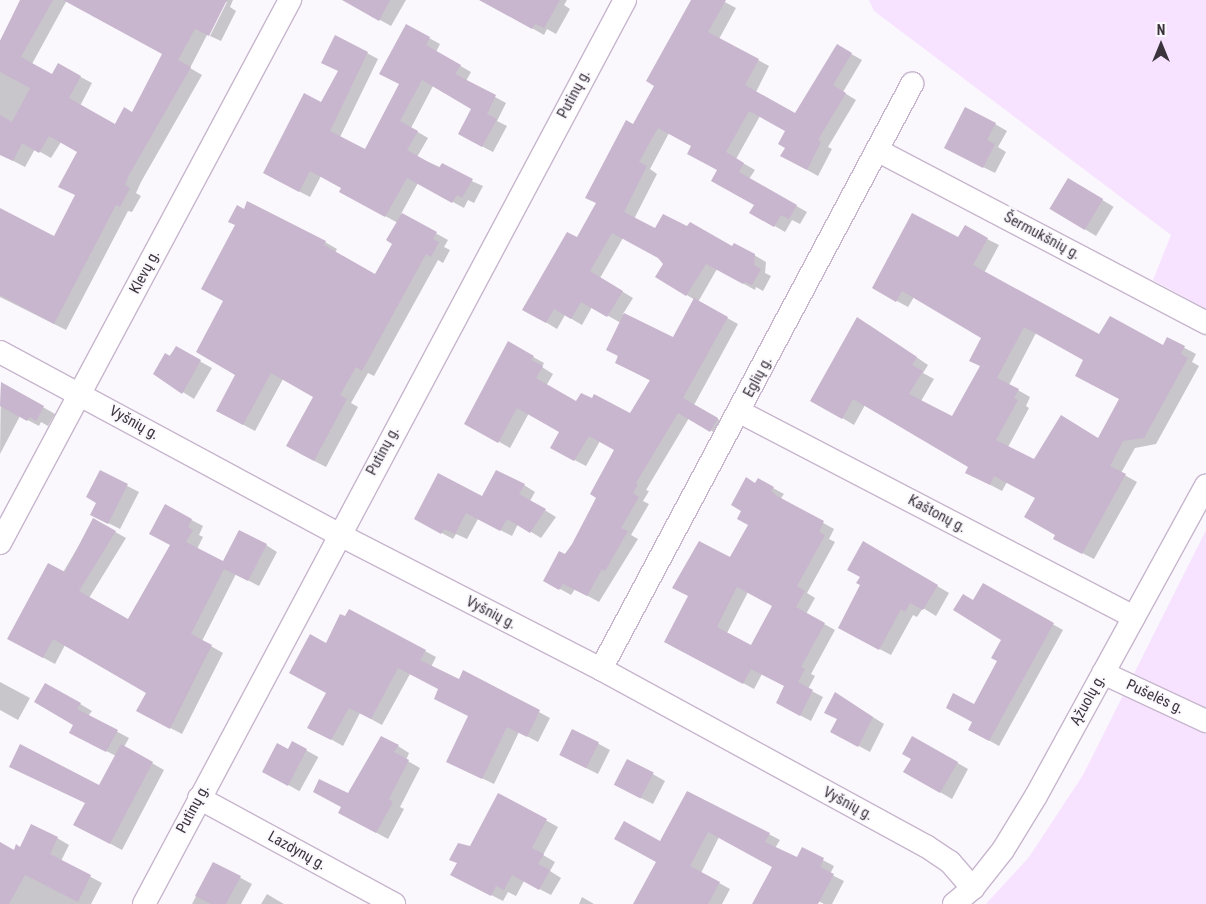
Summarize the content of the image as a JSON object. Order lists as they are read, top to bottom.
{
  "streets": {
    "street": [
      "Putinų g.",
      "Šermukšnių g.",
      "Klevų g.",
      "Eglių g.",
      "Vyšnių g.",
      "Kaštonų g.",
      "Pušelės g.",
      "Ąžuolų g.",
      "Lazdynų g."
    ]
  },
  "crossings": [
    ["Putinų g.", "Vyšnių g."],
    ["Putinų g.", "Lazdynų g."],
    ["Šermukšnių g.", "Eglių g."],
    ["Klevų g.", "Vyšnių g."],
    ["Eglių g.", "Vyšnių g."],
    ["Eglių g.", "Kaštonų g."],
    ["Vyšnių g.", "Ąžuolų g."],
    ["Kaštonų g.", "Ąžuolų g."],
    ["Pušelės g.", "Ąžuolų g."]
  ],
  "north": "top"
}
